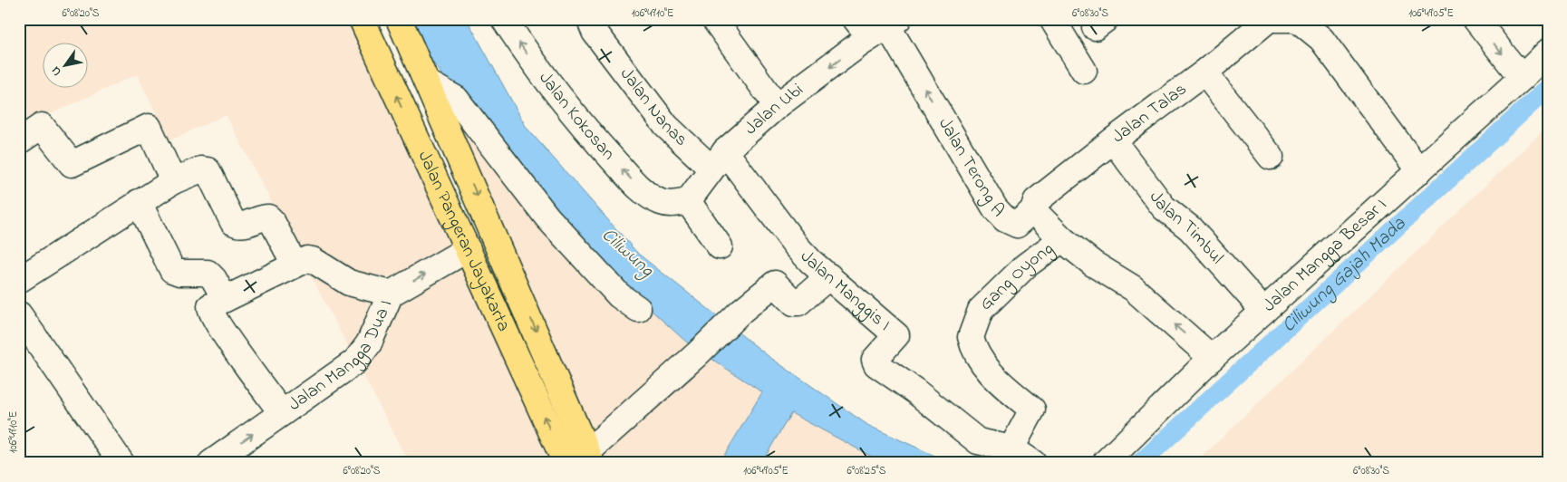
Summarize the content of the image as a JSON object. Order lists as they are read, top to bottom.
{
  "streets": {
    "main road": ["Jalan Pangeran Jayakarta"],
    "street": [
      "Jalan Nanas",
      "Jalan Ubi",
      "Jalan Talas",
      "Jalan Kokosan",
      "Jalan Terong A",
      "Jalan Timbul",
      "Jalan Mangga Besar I",
      "Gang Oyong",
      "Jalan Manggis I",
      "Jalan Mangga Dua I"
    ]
  },
  "crossings": [
    ["Jalan Nanas", "Jalan Ubi"],
    ["Jalan Nanas", "Jalan Manggis I"],
    ["Jalan Ubi", "Jalan Kokosan"],
    ["Jalan Ubi", "Jalan Terong A"],
    ["Jalan Ubi", "Jalan Manggis I"],
    ["Jalan Talas", "Jalan Terong A"],
    ["Jalan Talas", "Jalan Timbul"],
    ["Jalan Terong A", "Jalan Mangga Besar I"],
    ["Jalan Terong A", "Gang Oyong"],
    ["Jalan Timbul", "Jalan Mangga Besar I"],
    ["Jalan Pangeran Jayakarta", "Jalan Mangga Dua I"],
    ["Gang Oyong", "Jalan Manggis I"]
  ],
  "one_way": ["Jalan Ubi", "Jalan Terong A", "Jalan Mangga Dua I"],
  "water": ["Ciliwung", "Ciliwung Gajah Mada"],
  "north": "bottom left",
  "coordinates": [
    "6°08'20\"S",
    "106°49'10\"E",
    "6°08'30\"S",
    "106°49'05\"E",
    "6°08'25\"S"
  ]
}
